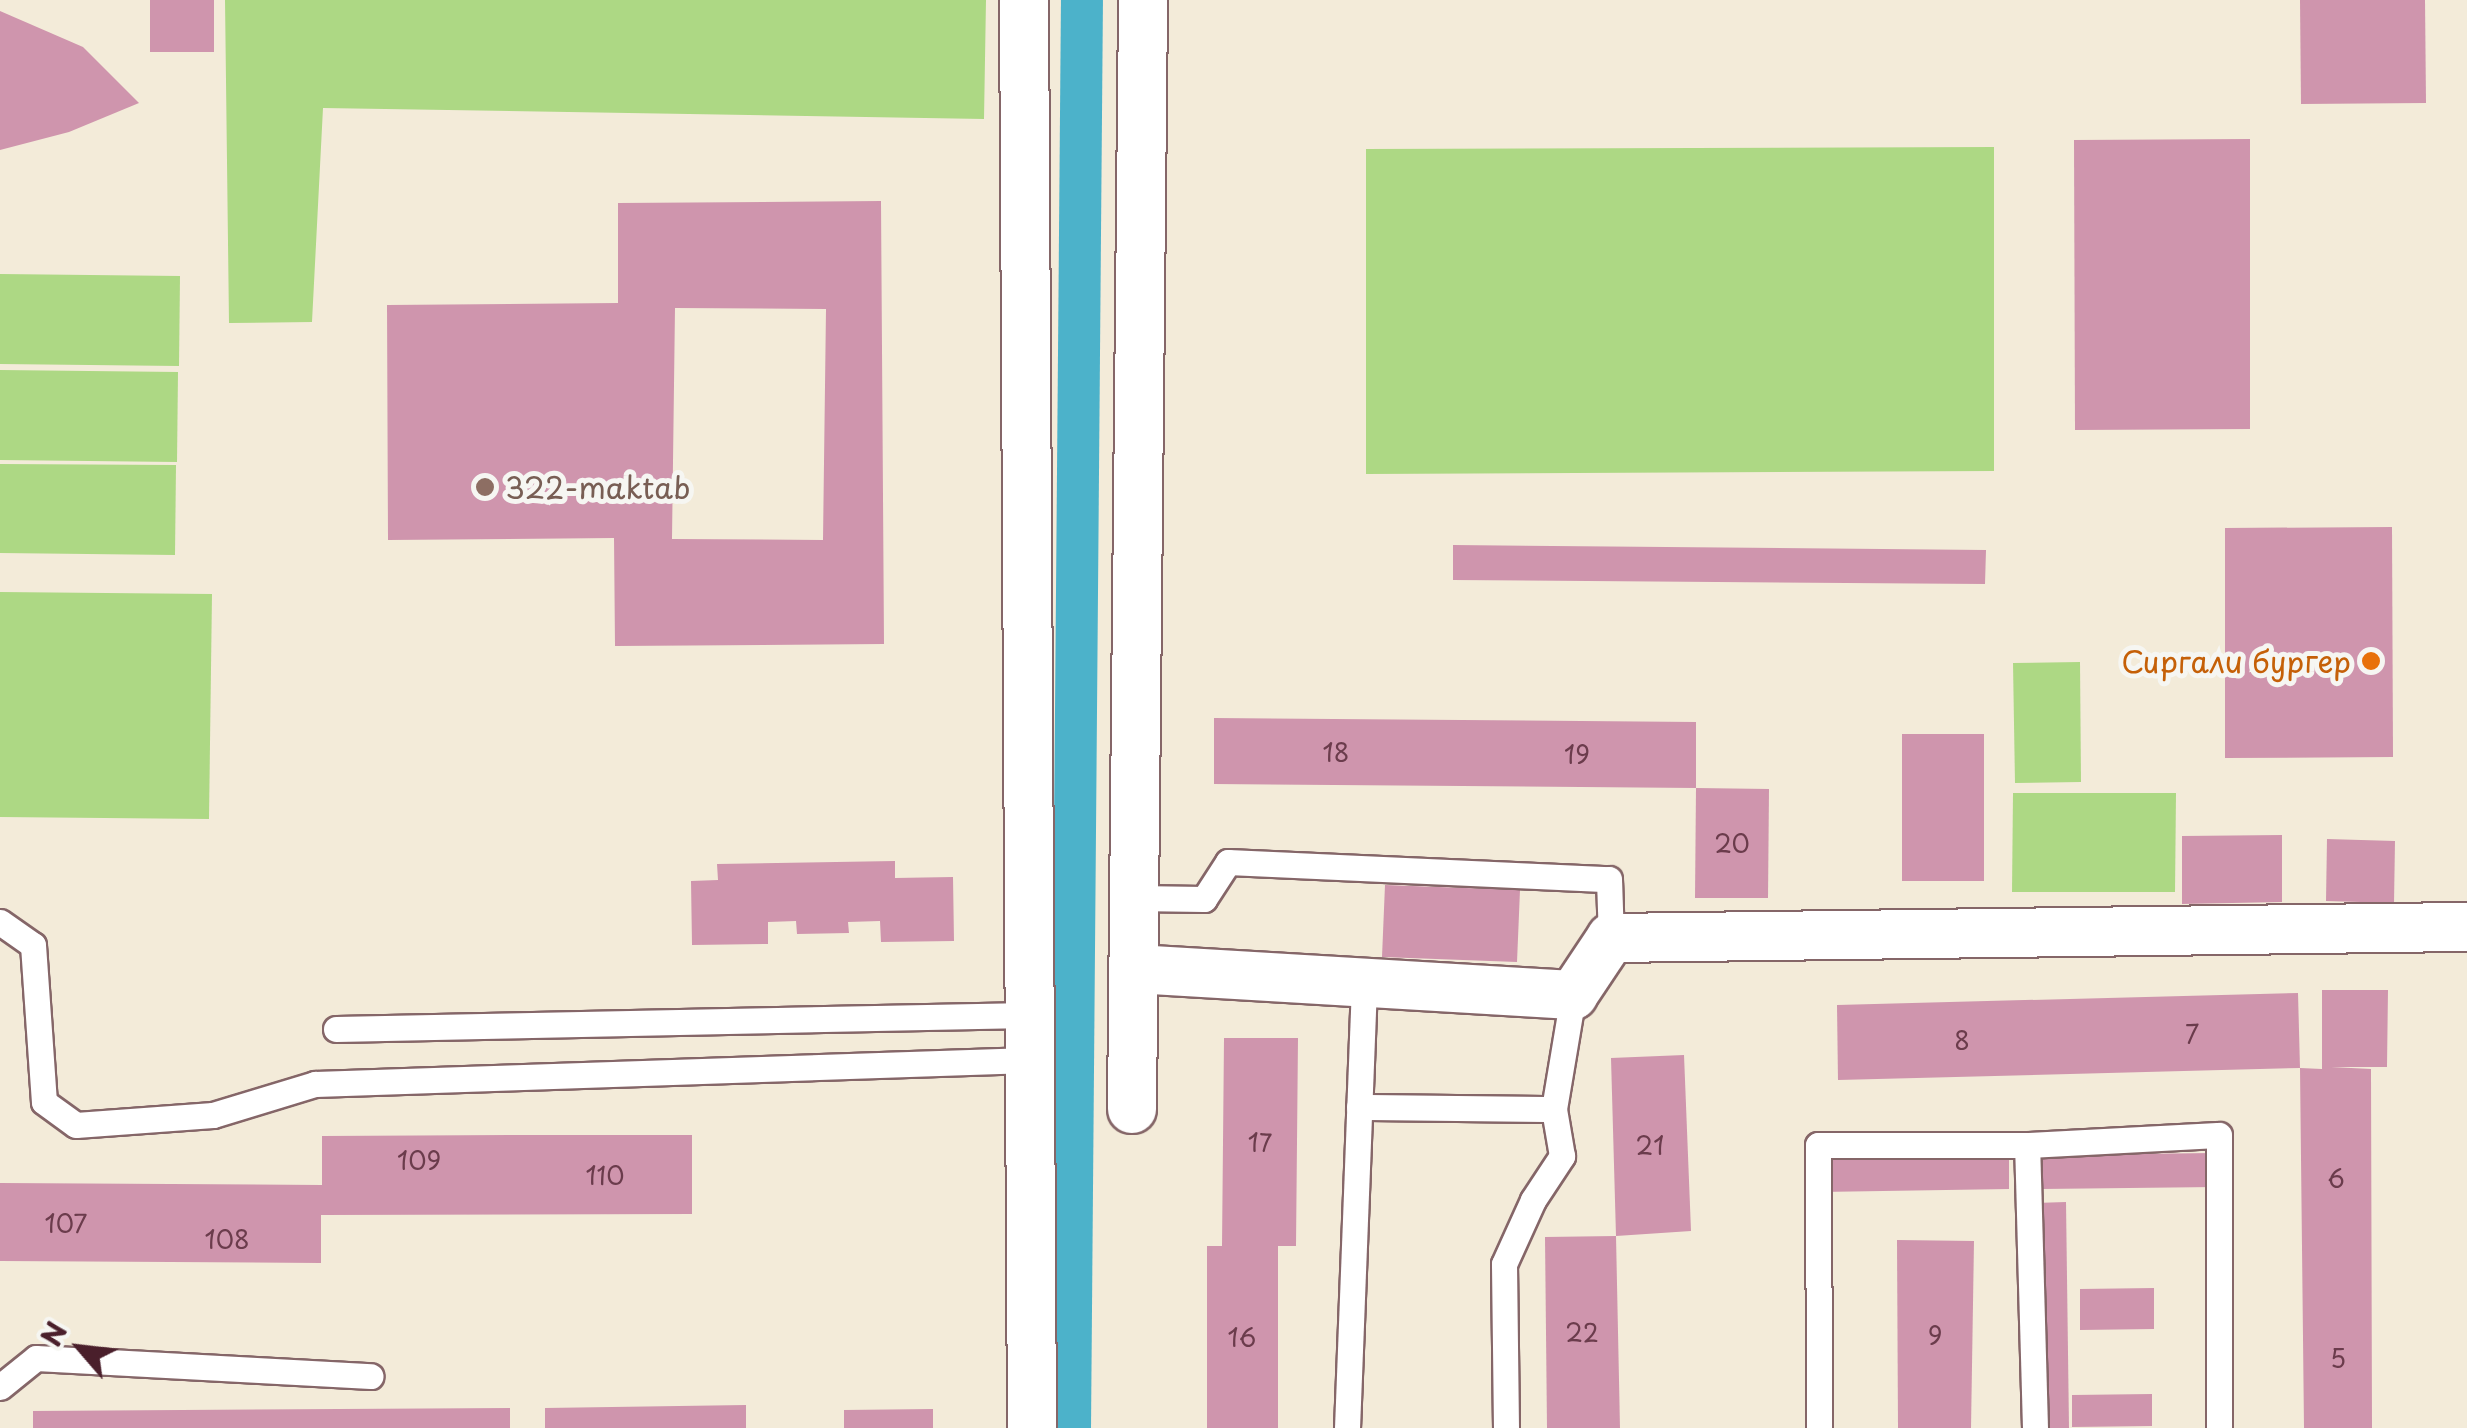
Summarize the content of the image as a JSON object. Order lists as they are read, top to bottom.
{
  "places": ["322-maktab", "Сиргали бургер"],
  "house_numbers": [
    "18",
    "19",
    "20",
    "7",
    "8",
    "17",
    "21",
    "109",
    "110",
    "6",
    "107",
    "108",
    "22",
    "9",
    "16",
    "5"
  ],
  "north": "top left"
}
